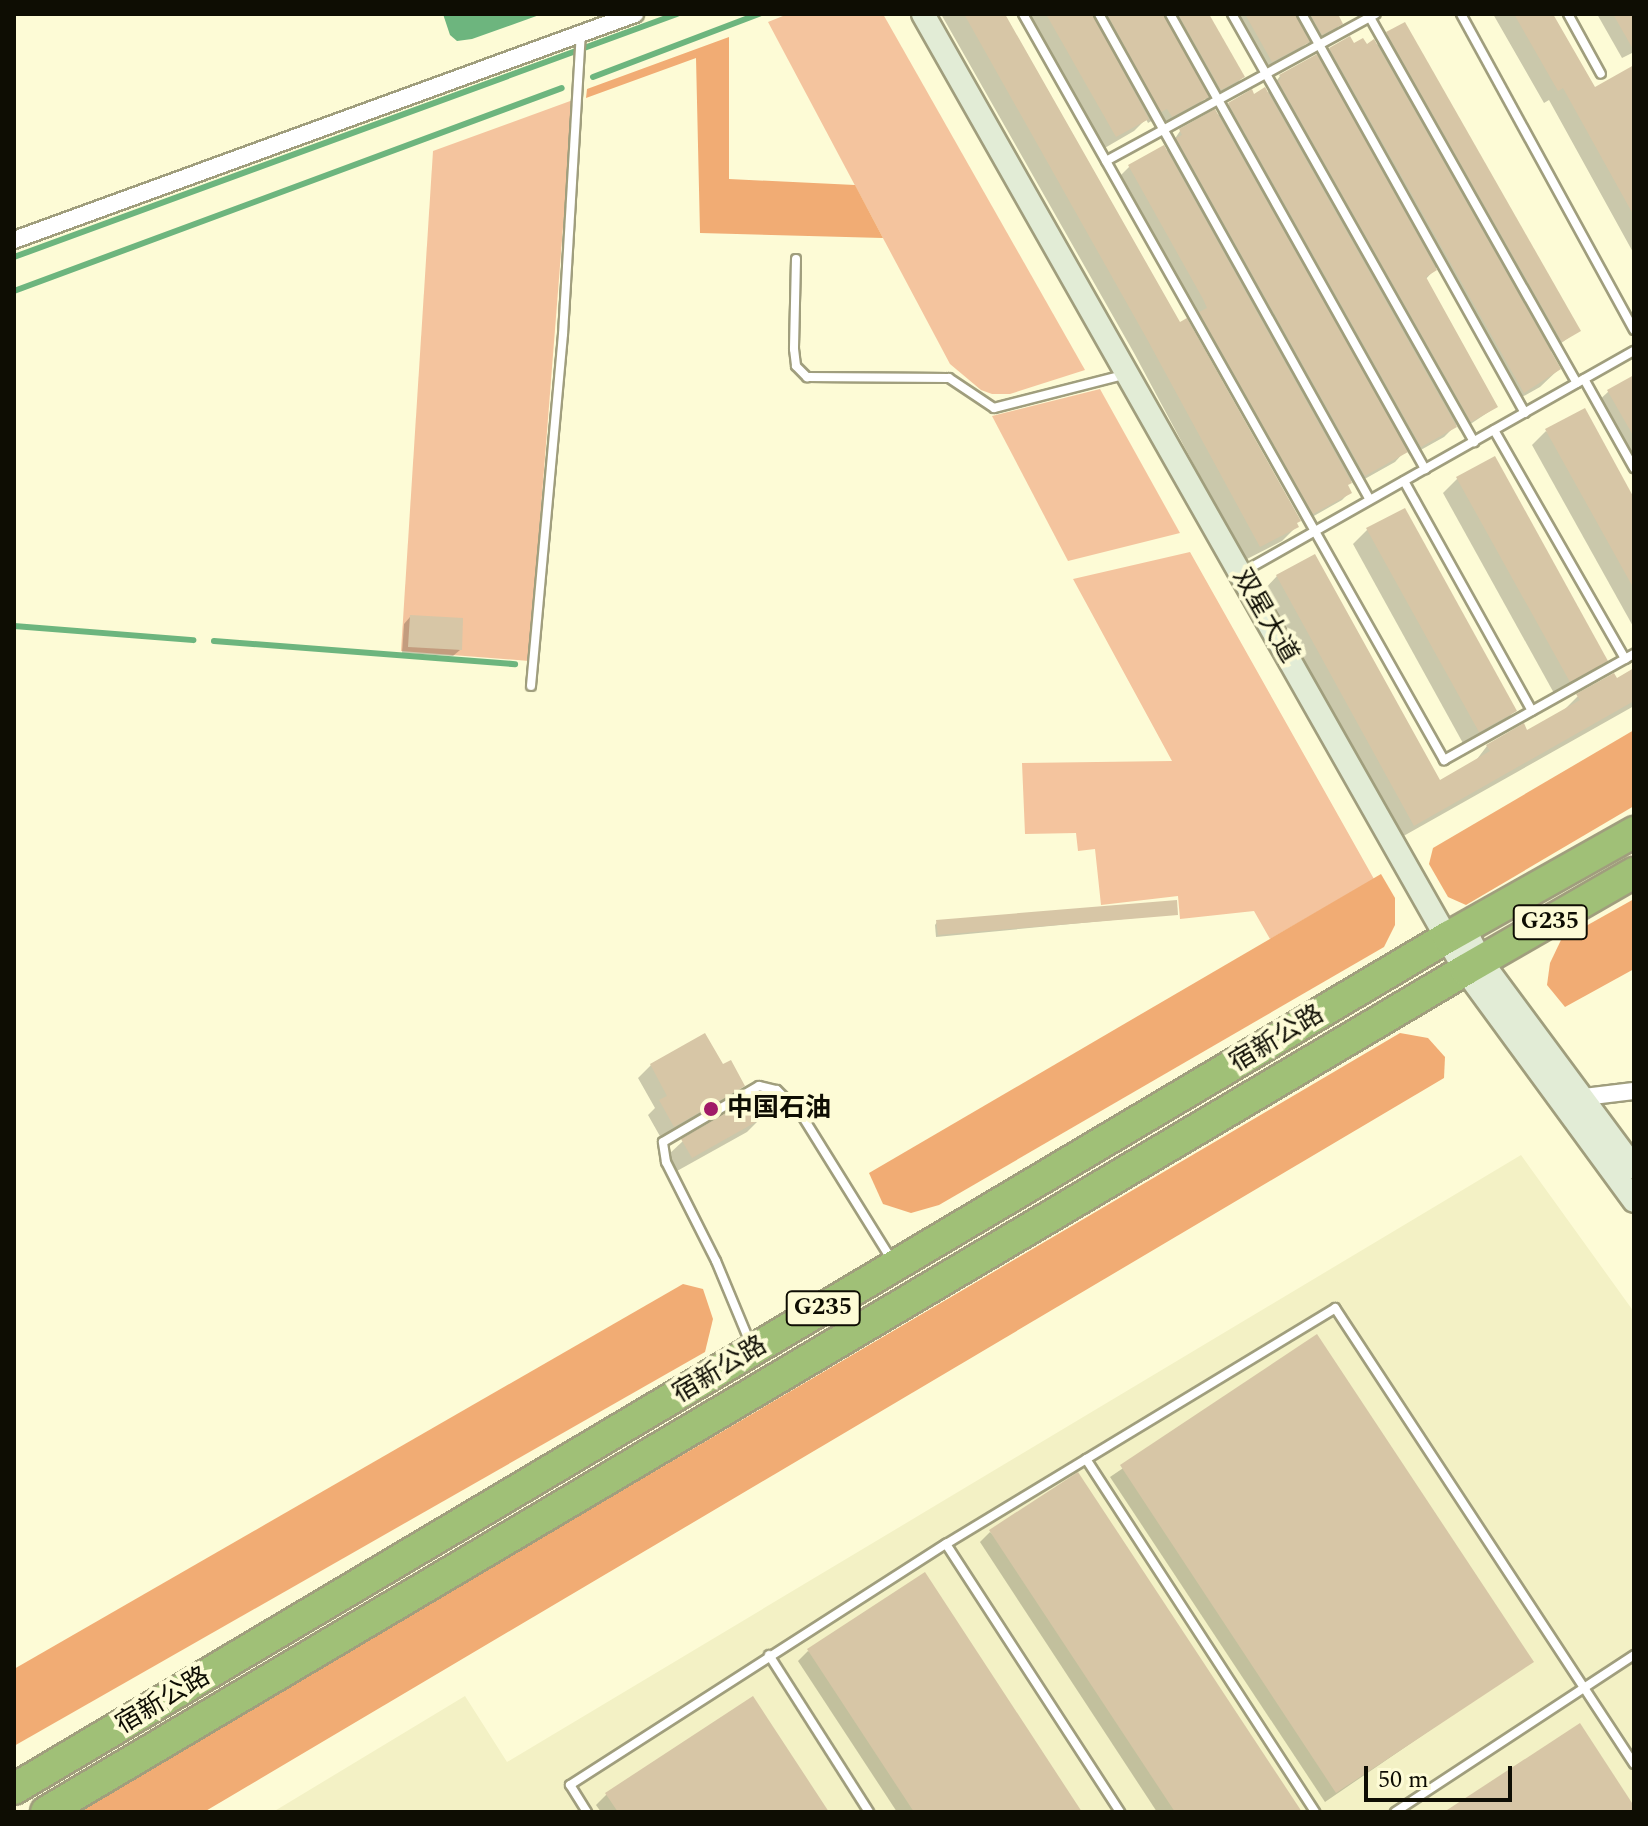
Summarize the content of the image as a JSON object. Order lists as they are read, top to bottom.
{
  "streets": {
    "highway": ["G235", "宿新公路"],
    "street": ["双星大道"]
  },
  "crossings": [
    ["双星大道", "宿新公路"]
  ],
  "places": ["中国石油"],
  "scale_bar": "50 m"
}
